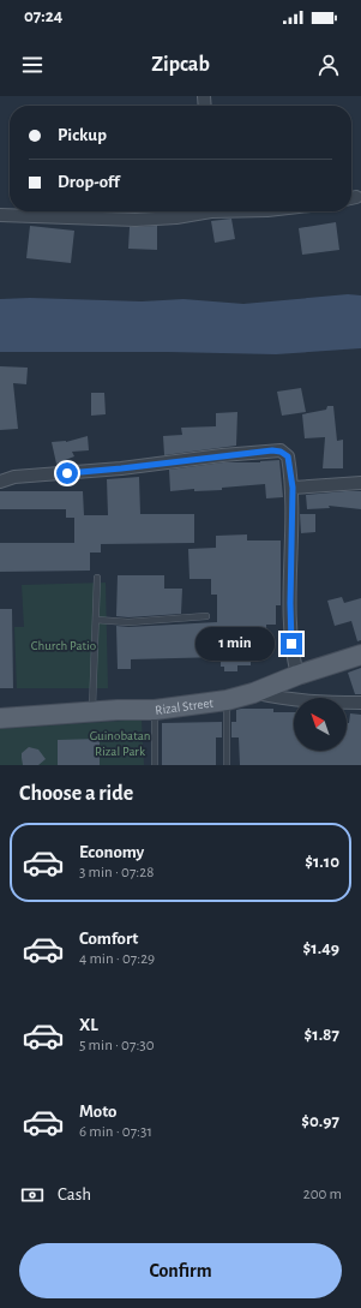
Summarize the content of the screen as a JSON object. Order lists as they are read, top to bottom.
{
  "streets": {
    "main road": ["Rizal Street"]
  },
  "parks": ["Church Patio", "Guinobatan Rizal Park"],
  "north": "top left",
  "page": {
    "status": "07:24",
    "header": "Zipcab",
    "banner": ["Pickup", "Drop-off"],
    "bubble": "1 min",
    "heading": "Choose a ride",
    "list": [
      {
        "name": "Economy",
        "note": "3 min · 07:28",
        "value": "$1.10"
      },
      {
        "name": "Comfort",
        "note": "4 min · 07:29",
        "value": "$1.49"
      },
      {
        "name": "XL",
        "note": "5 min · 07:30",
        "value": "$1.87"
      },
      {
        "name": "Moto",
        "note": "6 min · 07:31",
        "value": "$0.97"
      }
    ],
    "pay": ["Cash", "200 m"],
    "buttons": "Confirm"
  }
}
